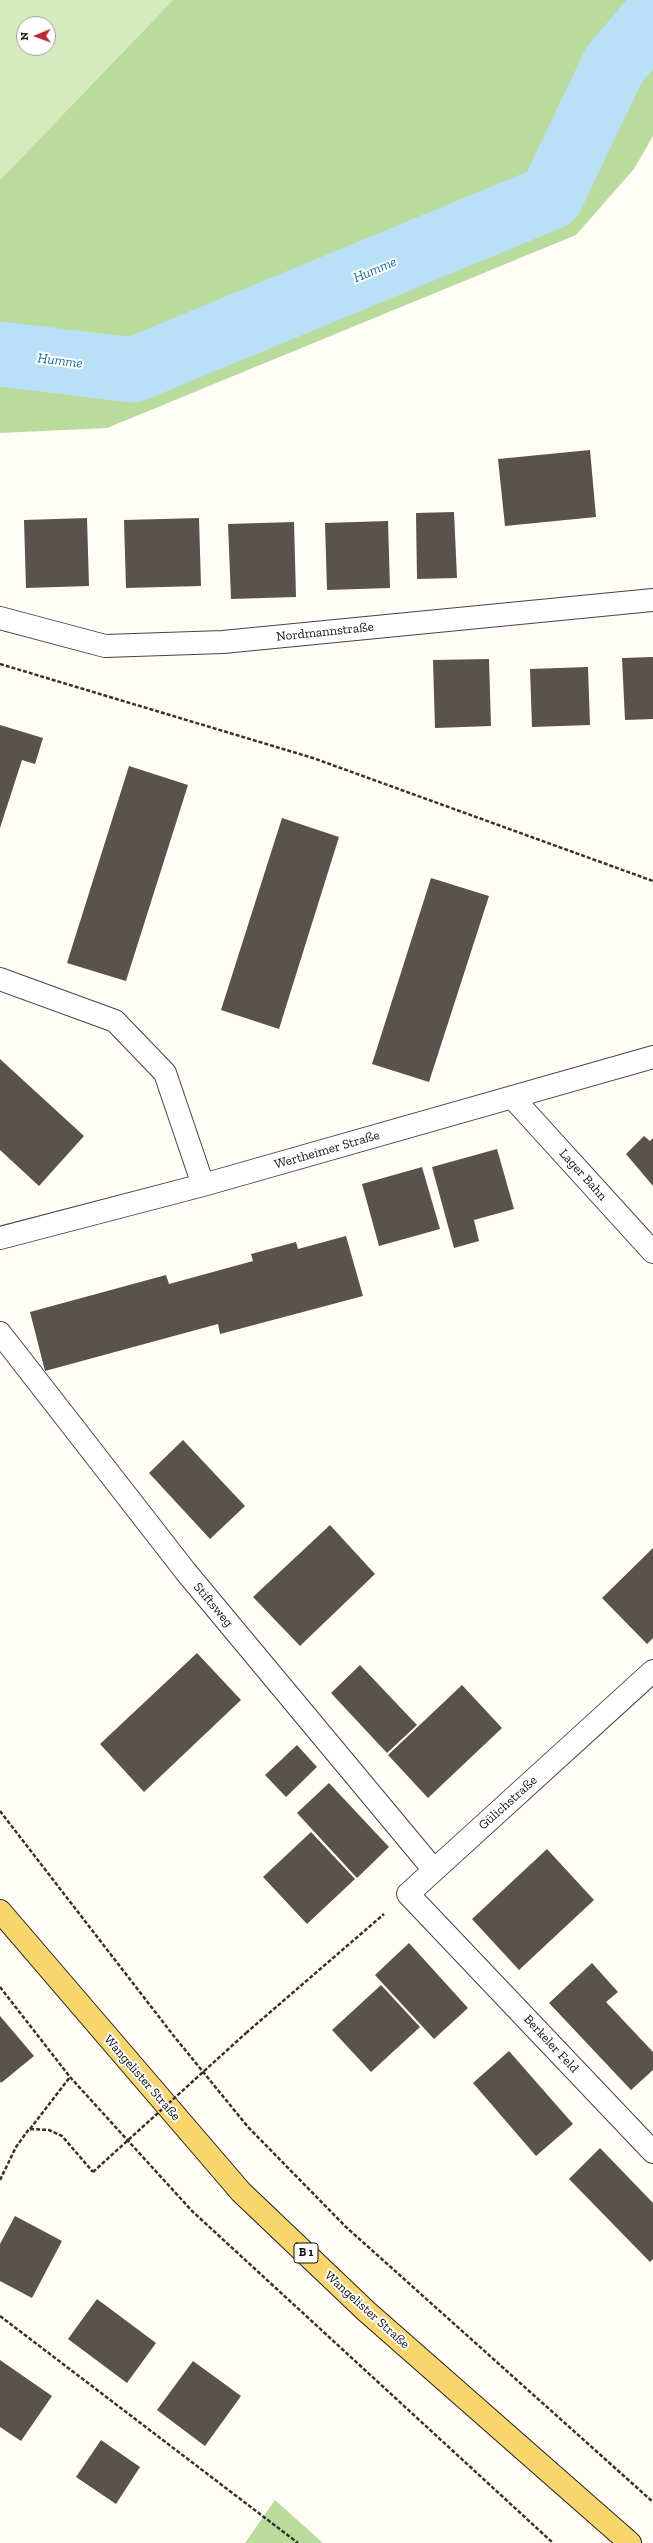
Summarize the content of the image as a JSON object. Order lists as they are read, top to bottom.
{
  "streets": {
    "main road": ["Wangelister Straße", "B 1"],
    "street": [
      "Nordmannstraße",
      "Wertheimer Straße",
      "Lager Bahn",
      "Stiftsweg",
      "Gülichstraße",
      "Berkeler Feld"
    ]
  },
  "crossings": [
    ["Wertheimer Straße", "Lager Bahn"],
    ["Stiftsweg", "Gülichstraße"],
    ["Gülichstraße", "Berkeler Feld"]
  ],
  "water": ["Humme"],
  "north": "left"
}
